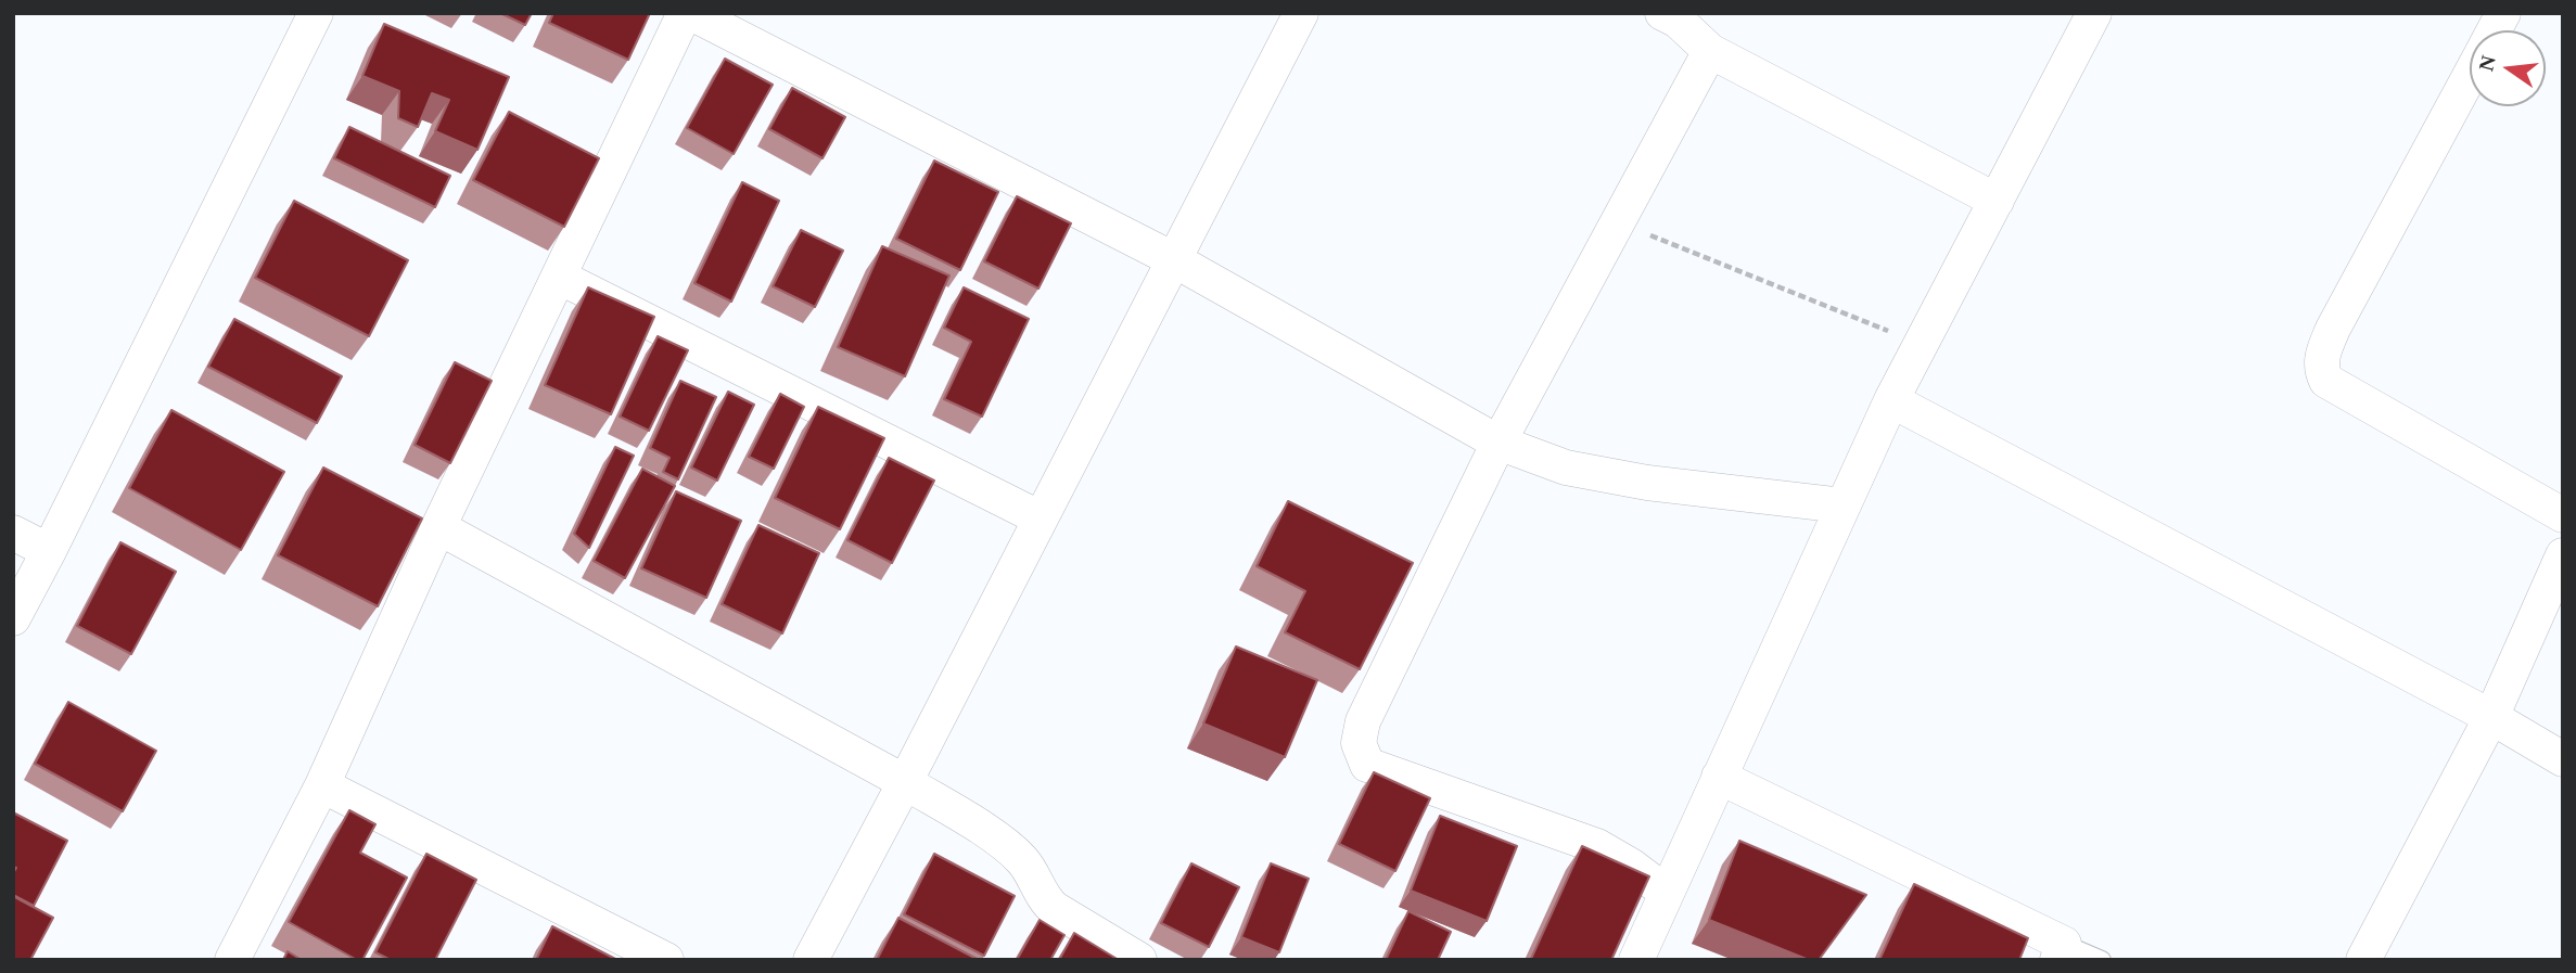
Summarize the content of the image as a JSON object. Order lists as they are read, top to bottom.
{
  "north": "left"
}
